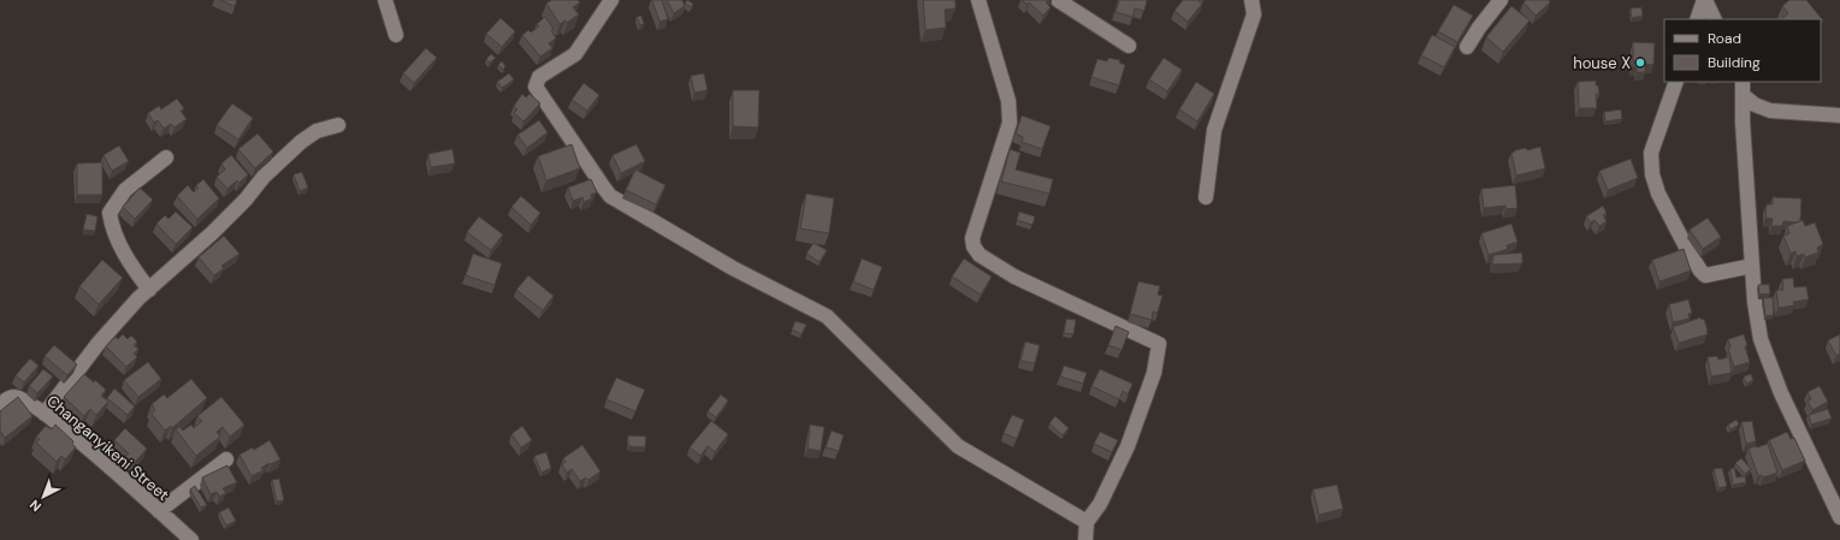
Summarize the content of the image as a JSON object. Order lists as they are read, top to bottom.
{
  "streets": {
    "street": ["Changanyikeni Street"]
  },
  "places": ["house X"],
  "legend": ["Road", "Building"],
  "north": "bottom left"
}
